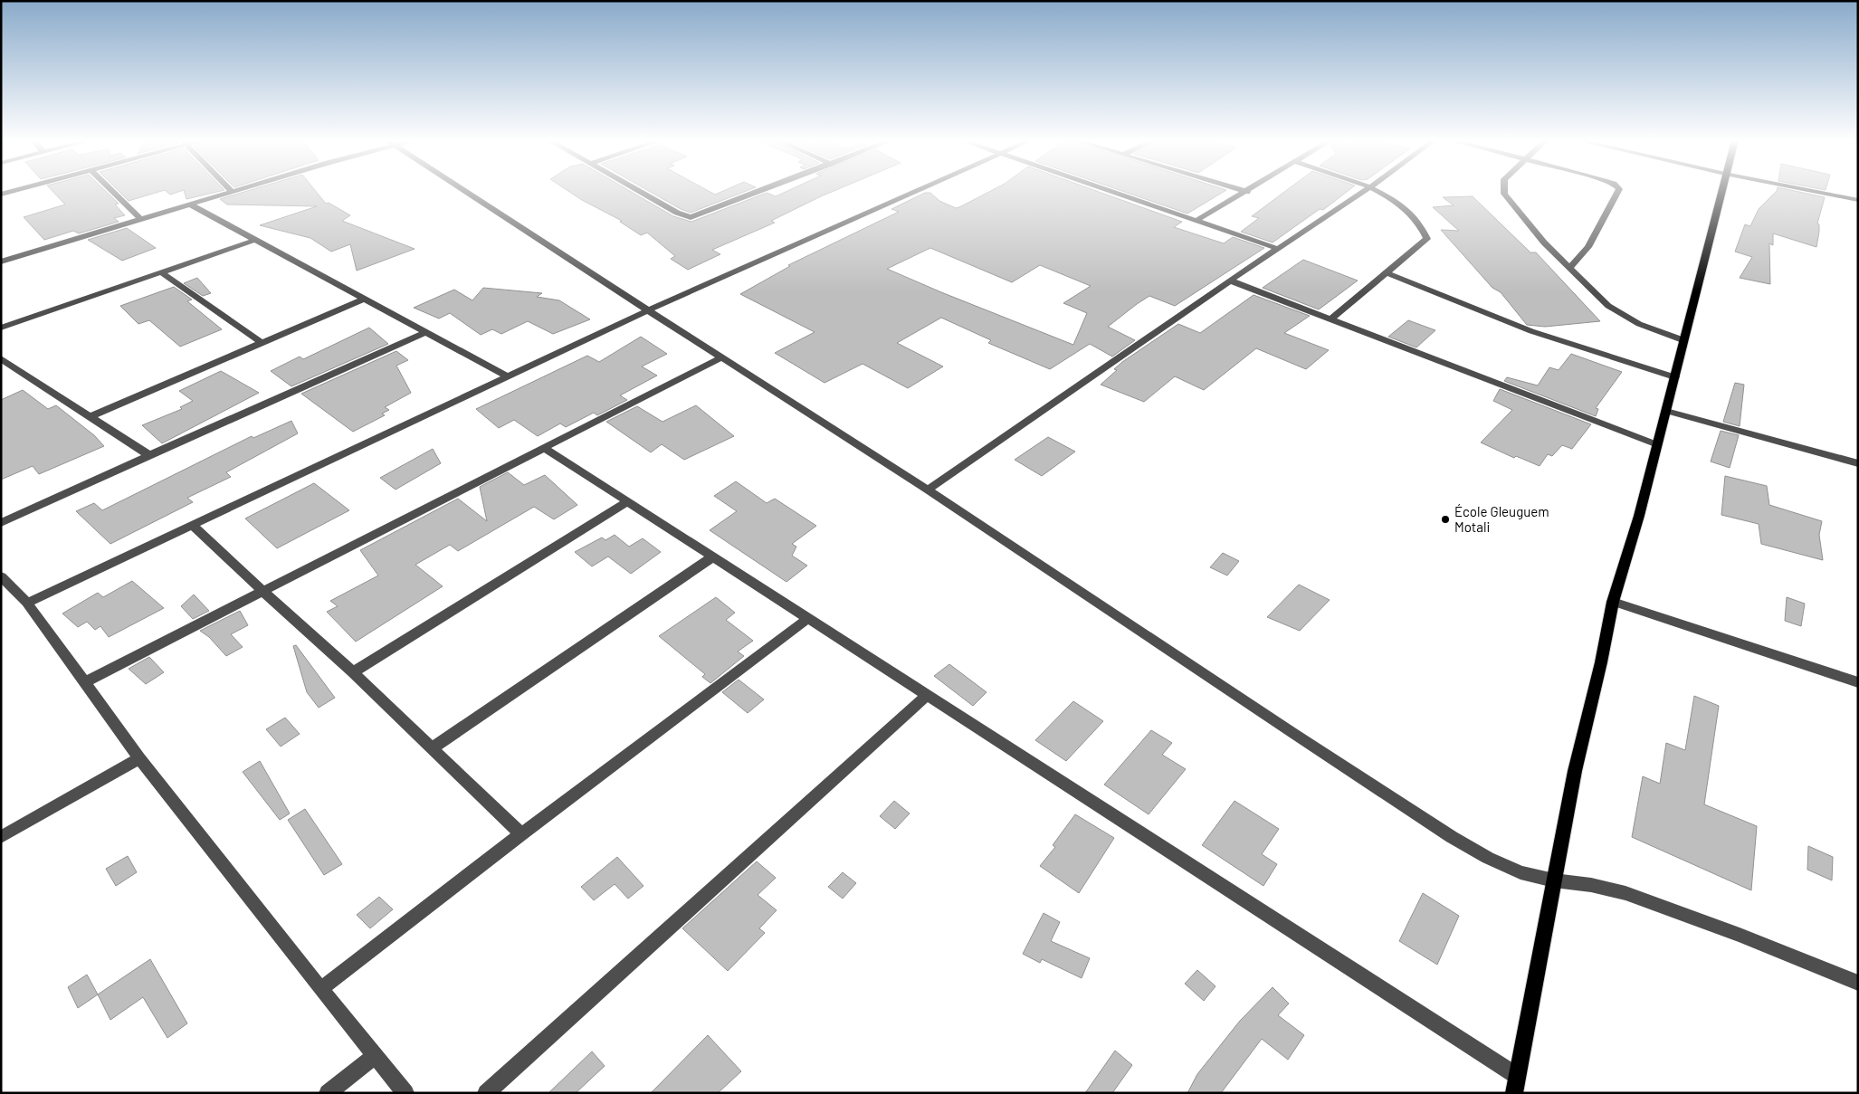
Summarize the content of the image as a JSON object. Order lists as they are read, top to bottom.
{
  "places": ["École Gleuguem Motali"]
}
